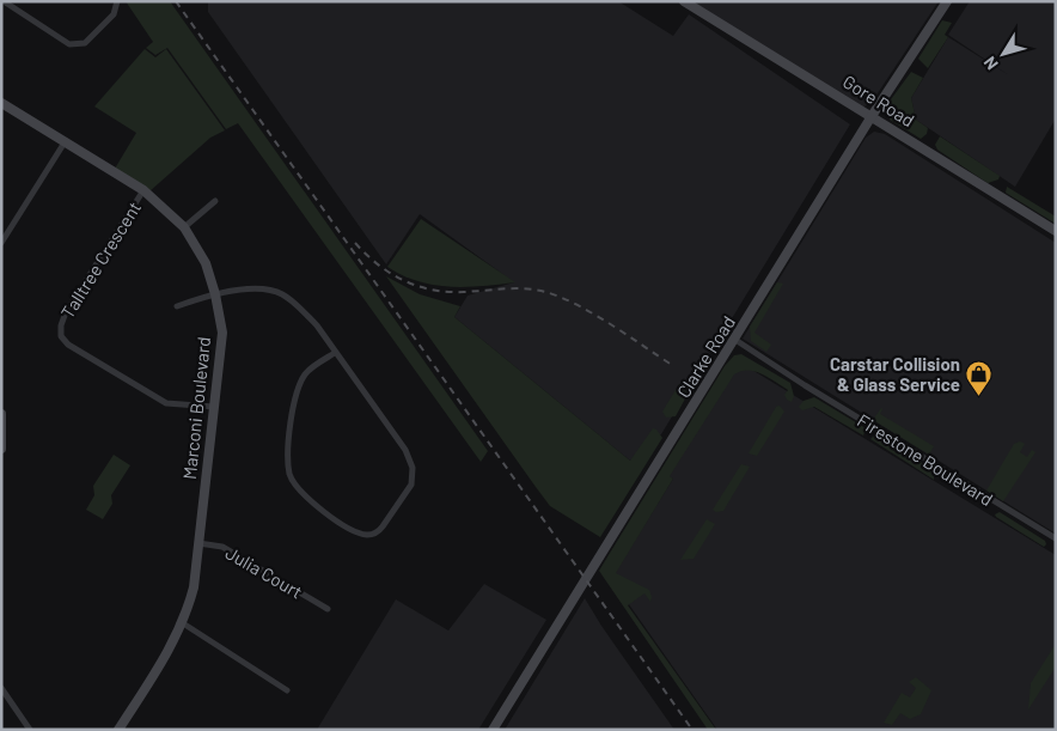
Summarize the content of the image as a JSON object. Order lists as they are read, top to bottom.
{
  "streets": {
    "main road": ["Gore Road", "Clarke Road", "Marconi Boulevard"],
    "street": ["Talltree Crescent", "Firestone Boulevard", "Julia Court"]
  },
  "crossings": [
    ["Gore Road", "Clarke Road"],
    ["Talltree Crescent", "Marconi Boulevard"],
    ["Clarke Road", "Firestone Boulevard"],
    ["Marconi Boulevard", "Julia Court"]
  ],
  "places": {
    "shop": ["Carstar Collision & Glass Service"]
  },
  "north": "bottom left"
}
